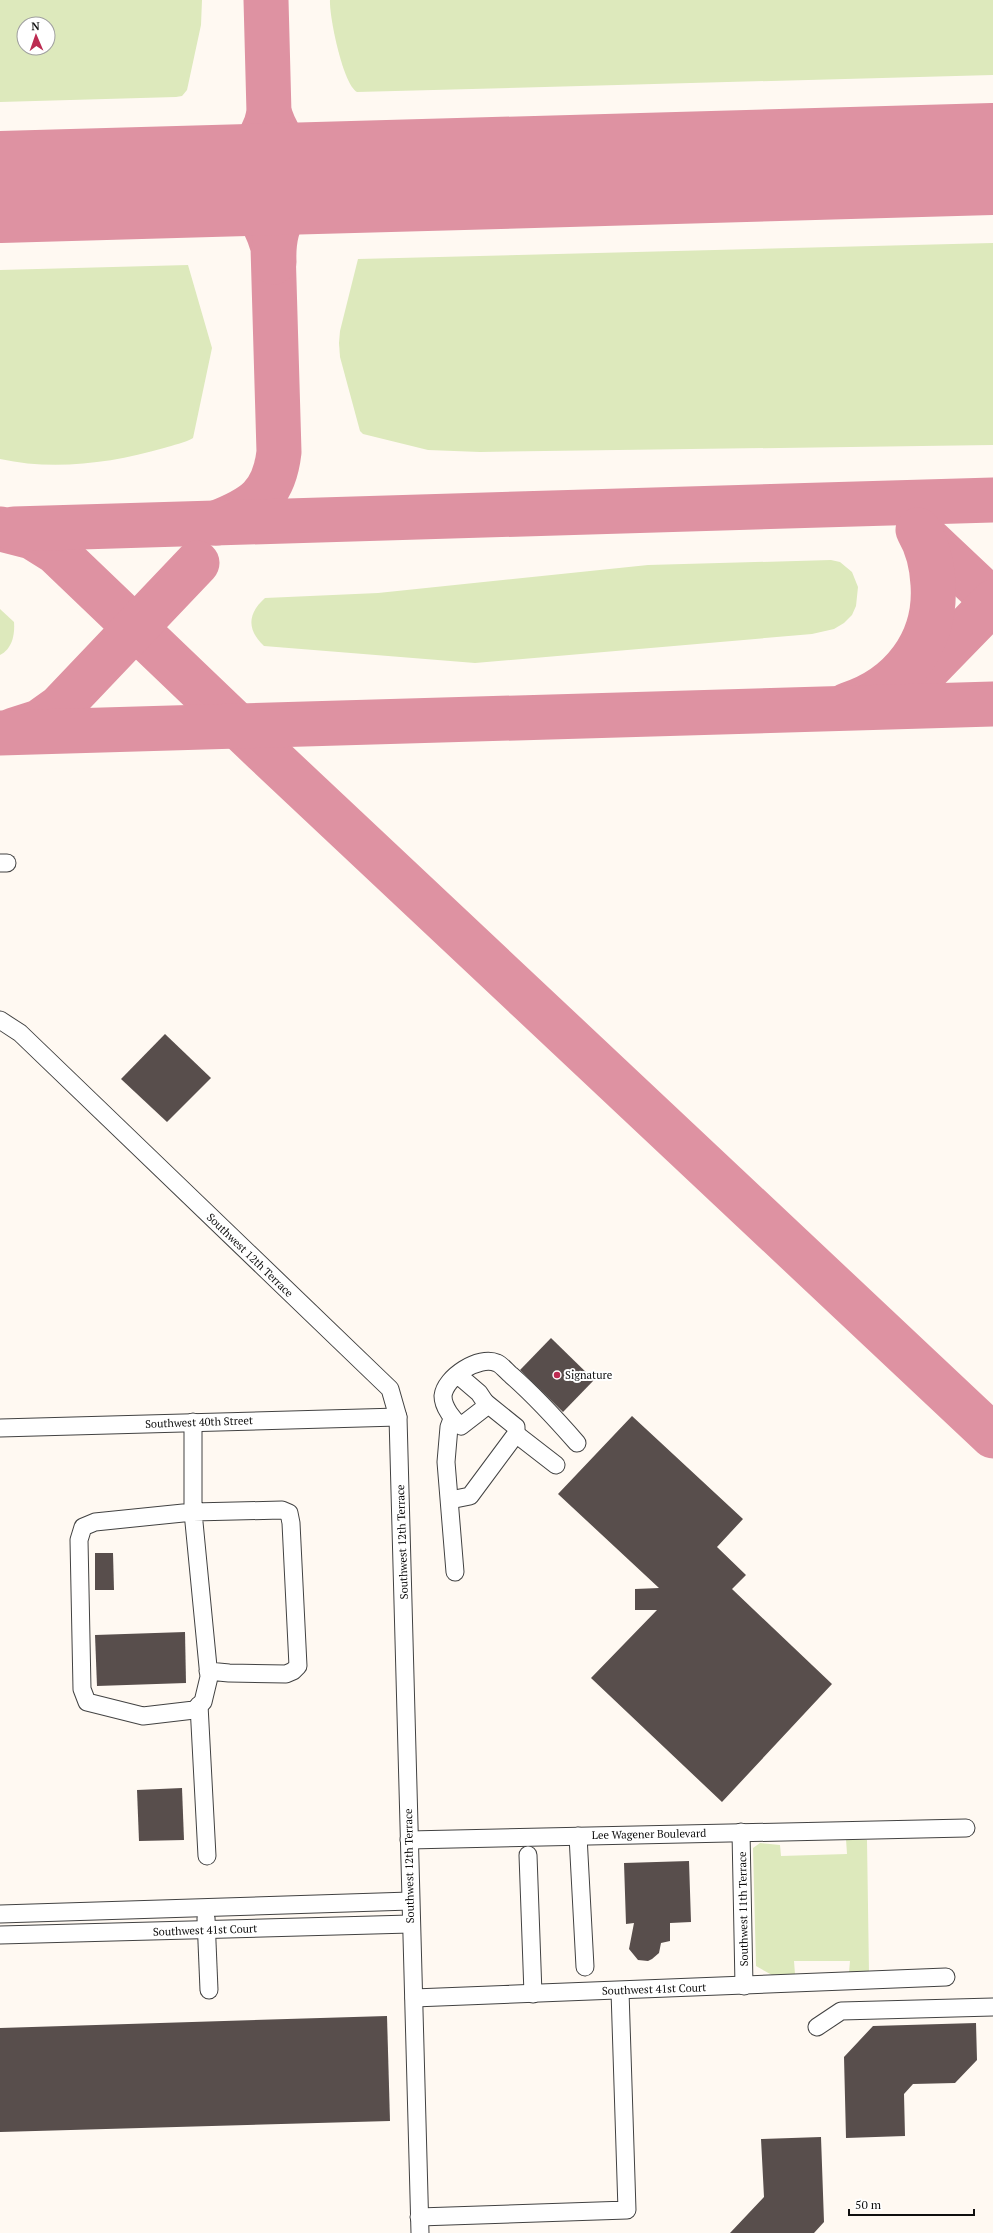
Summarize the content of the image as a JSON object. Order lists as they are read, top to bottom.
{
  "streets": {
    "street": [
      "Southwest 12th Terrace",
      "Southwest 40th Street",
      "Lee Wagener Boulevard",
      "Southwest 11th Terrace",
      "Southwest 41st Court"
    ]
  },
  "crossings": [
    ["Southwest 12th Terrace", "Southwest 40th Street"],
    ["Southwest 12th Terrace", "Lee Wagener Boulevard"],
    ["Southwest 12th Terrace", "Southwest 41st Court"],
    ["Lee Wagener Boulevard", "Southwest 11th Terrace"],
    ["Southwest 11th Terrace", "Southwest 41st Court"]
  ],
  "places": ["Signature"],
  "scale_bar": "50 m",
  "north": "top"
}
